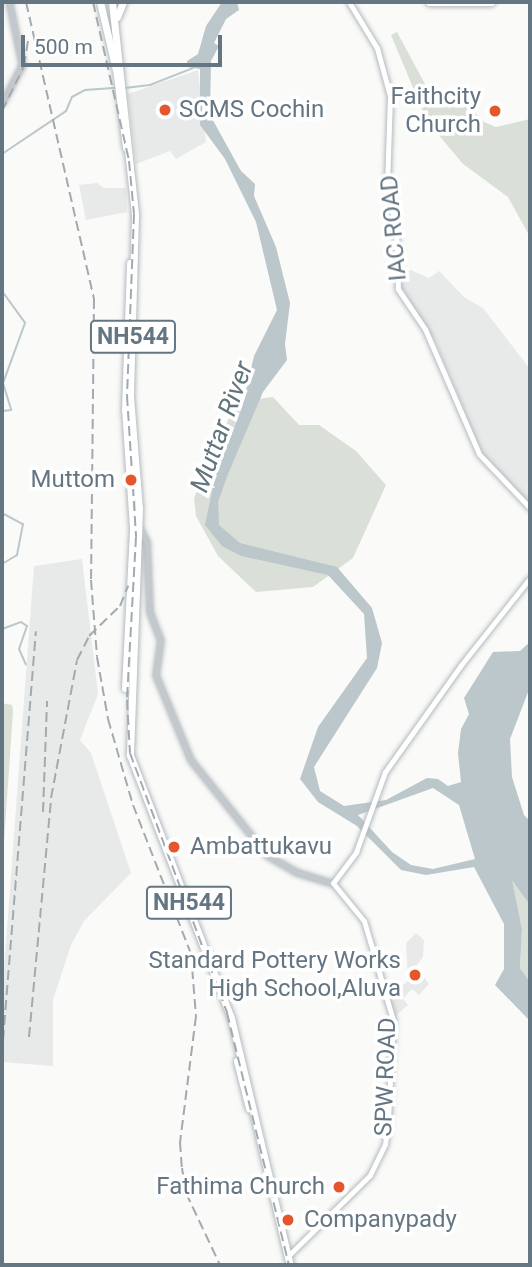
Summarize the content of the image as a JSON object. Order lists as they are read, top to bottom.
{
  "streets": {
    "highway": ["NH544"],
    "main road": ["IAC ROAD", "SPW ROAD"]
  },
  "crossings": [
    ["NH544", "SPW ROAD"]
  ],
  "water": ["Muttar River"],
  "places": [
    "SCMS Cochin",
    "Faithcity Church",
    "Muttom",
    "Ambattukavu",
    "Standard Pottery Works High School,Aluva",
    "Fathima Church",
    "Companypady"
  ],
  "scale_bar": "500 m"
}
